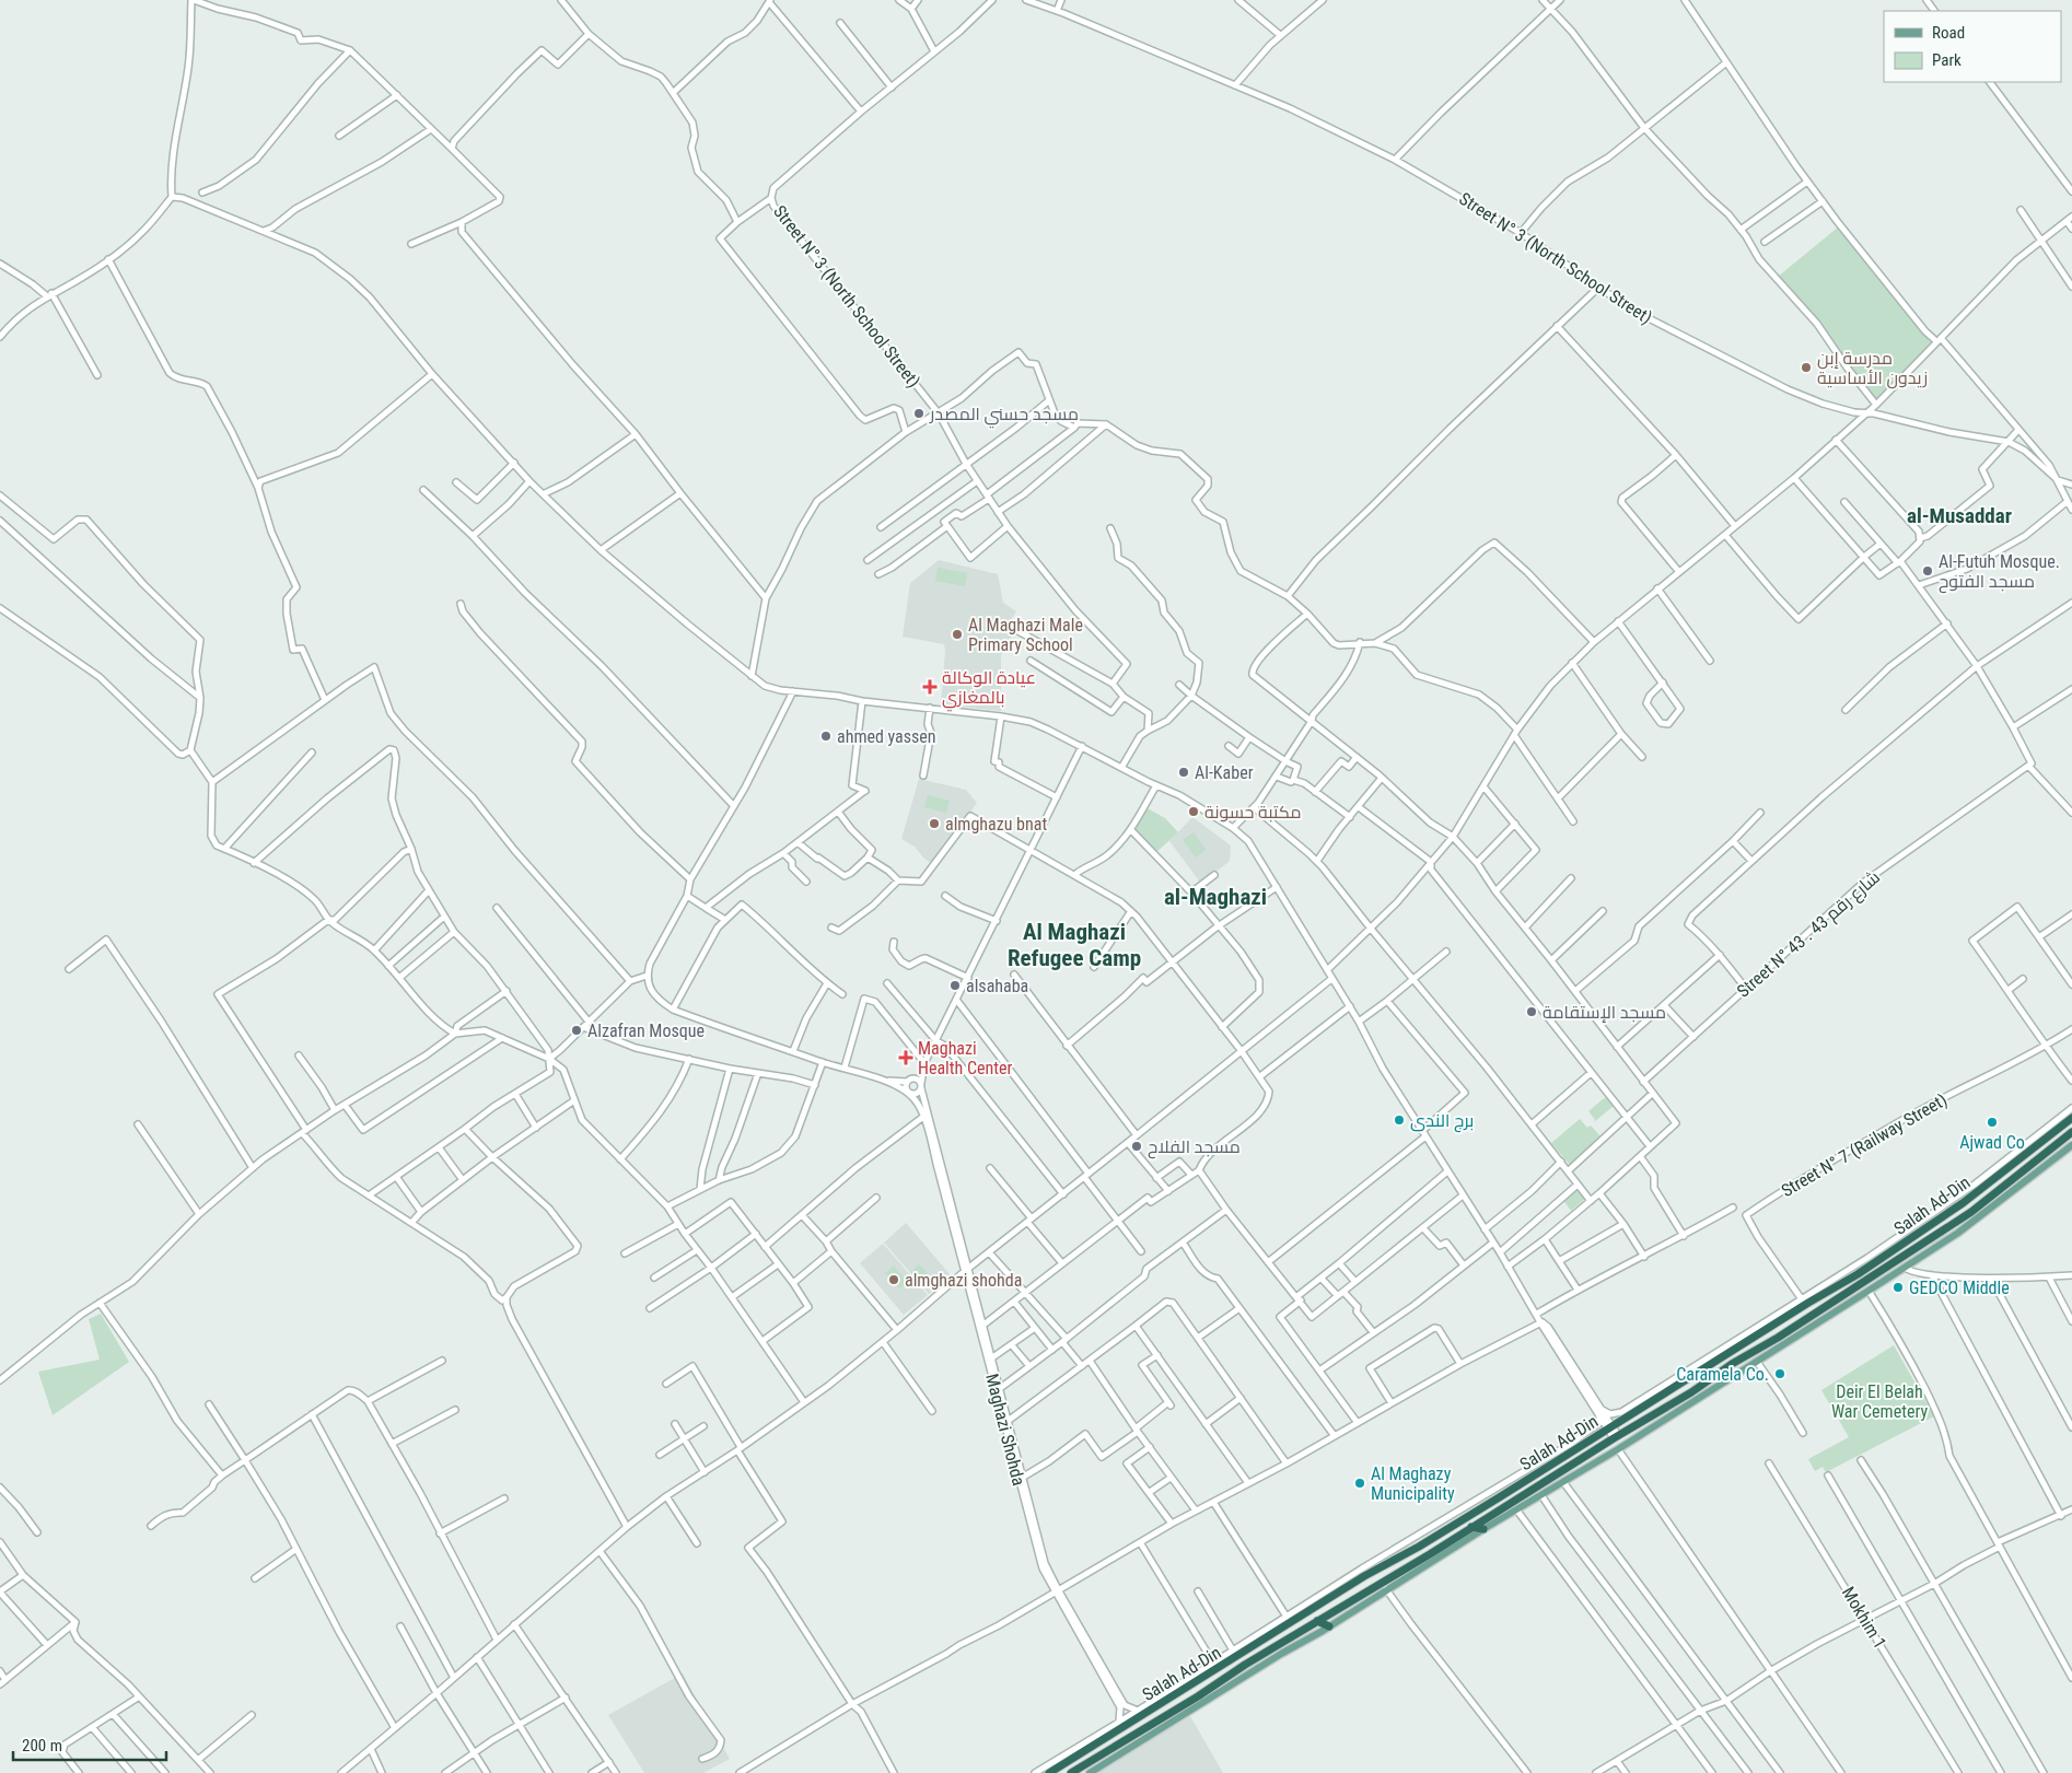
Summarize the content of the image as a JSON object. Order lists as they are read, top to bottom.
{
  "streets": {
    "highway": ["Salah Ad-Din"],
    "street": [
      "Street N° 3 (North School Street)",
      "Street N° 43 . شارع رقم 43",
      "Street N° 7 (Railway Street)",
      "Maghazi Shohda",
      "Mokhim 1"
    ]
  },
  "crossings": [
    ["Salah Ad-Din", "Maghazi Shohda"]
  ],
  "districts": ["al-Musaddar", "al-Maghazi", "Al Maghazi Refugee Camp"],
  "parks": ["Deir El Belah War Cemetery"],
  "places": {
    "other": [
      "مدرسة إبن زيدون الأساسية",
      "مسجد حسني المصدر",
      "Al-Futuh Mosque. مسجد الفتوح",
      "Al Maghazi Male Primary School",
      "ahmed yassen",
      "Al-Kaber",
      "مكتبة حسونة",
      "almghazu bnat",
      "alsahaba",
      "مسجد الإستقامة",
      "Alzafran Mosque",
      "برج الندى",
      "Ajwad Co",
      "مسجد الفلاح",
      "almghazi shohda",
      "GEDCO Middle",
      "Caramela Co.",
      "Al Maghazy Municipality"
    ],
    "health": ["عيادة الوكالة بالمغازي", "Maghazi Health Center"]
  },
  "legend": ["Road", "Park"],
  "scale_bar": "200 m"
}
